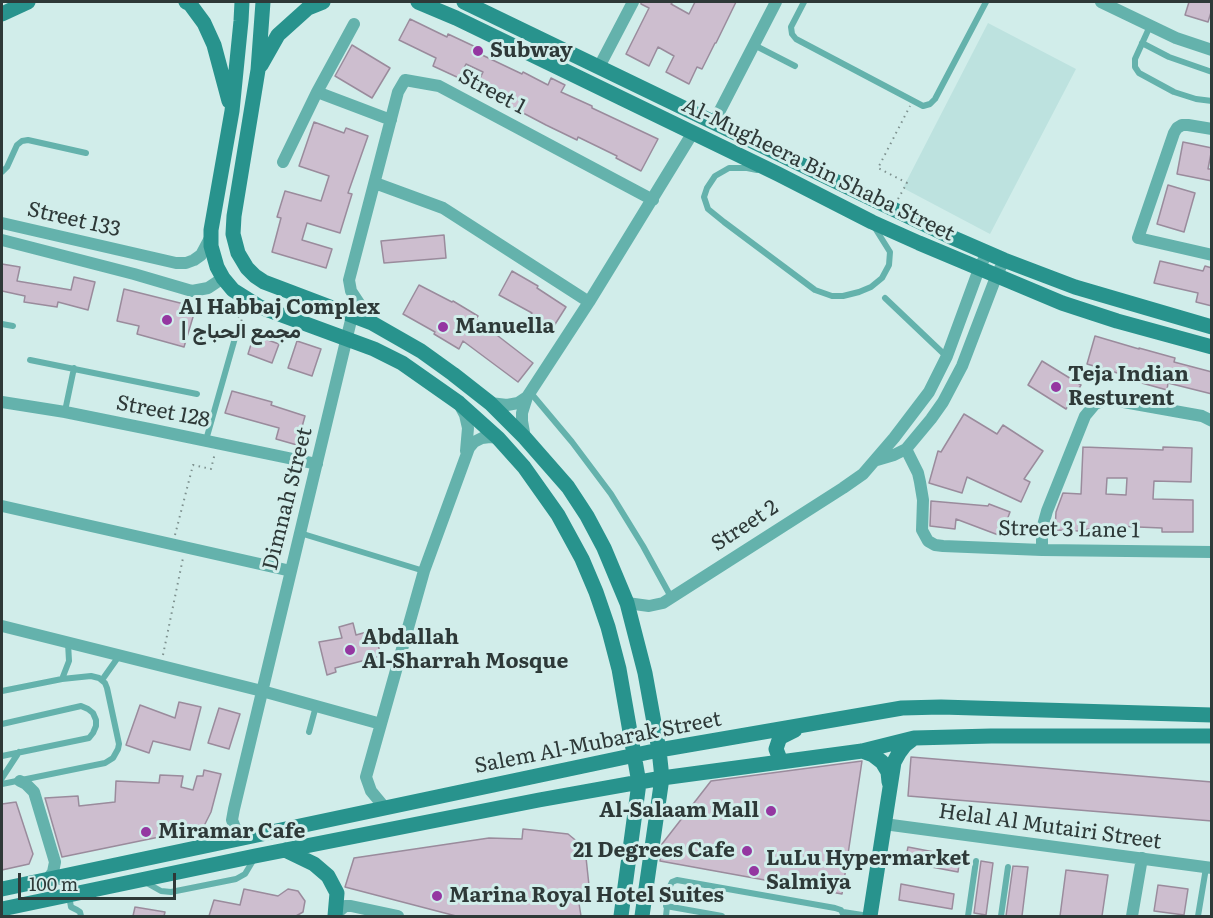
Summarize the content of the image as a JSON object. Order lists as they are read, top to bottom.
{
  "streets": {
    "main road": ["Al-Mugheera Bin Shaba Street", "Salem Al-Mubarak Street"],
    "street": [
      "Street 1",
      "Street 133",
      "Street 128",
      "Dimnah Street",
      "Street 2",
      "Street 3 Lane 1",
      "Helal Al Mutairi Street"
    ]
  },
  "crossings": [
    ["Al-Mugheera Bin Shaba Street", "Street 2"],
    ["Street 128", "Dimnah Street"],
    ["Dimnah Street", "Salem Al-Mubarak Street"],
    ["Street 2", "Street 3 Lane 1"]
  ],
  "places": [
    "Subway",
    "Al Habbaj Complex | مجمع الحباج",
    "Manuella",
    "Teja Indian Resturent",
    "Abdallah Al-Sharrah Mosque",
    "Al-Salaam Mall",
    "Miramar Cafe",
    "21 Degrees Cafe",
    "LuLu Hypermarket Salmiya",
    "Marina Royal Hotel Suites"
  ],
  "scale_bar": "100 m"
}
